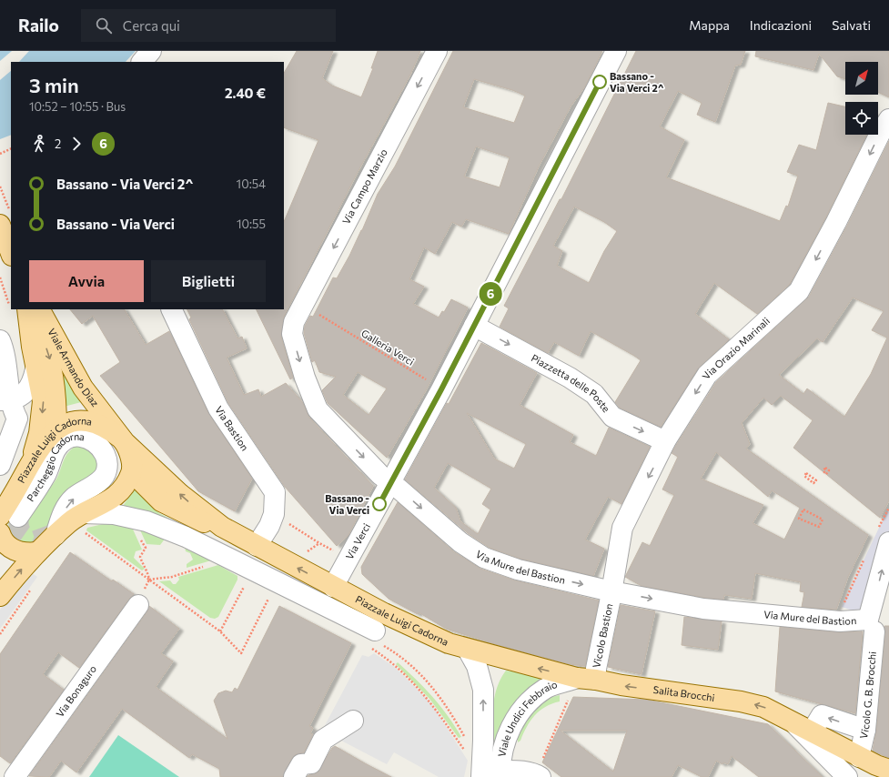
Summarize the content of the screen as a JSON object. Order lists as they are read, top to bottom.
{
  "streets": {
    "main road": ["Viale Armando Diaz", "Piazzale Luigi Cadorna", "Salita Brocchi"],
    "street": [
      "Via Campo Marzio",
      "Via Orazio Marinali",
      "Piazzetta delle Poste",
      "Via Bastion",
      "Parcheggio Cadorna",
      "Via Verci",
      "Via Mure del Bastion",
      "Vicolo Bastion",
      "Via Bonaguro",
      "Vicolo G. B. Brocchi",
      "Viale Undici Febbraio"
    ],
    "path": ["Galleria Verci"]
  },
  "crossings": [
    ["Via Campo Marzio", "Via Mure del Bastion"],
    ["Galleria Verci", "Via Verci"],
    ["Via Orazio Marinali", "Piazzetta delle Poste"],
    ["Via Orazio Marinali", "Via Mure del Bastion"],
    ["Via Orazio Marinali", "Vicolo Bastion"],
    ["Viale Armando Diaz", "Piazzale Luigi Cadorna"],
    ["Piazzetta delle Poste", "Via Verci"],
    ["Via Bastion", "Piazzale Luigi Cadorna"],
    ["Piazzale Luigi Cadorna", "Parcheggio Cadorna"],
    ["Piazzale Luigi Cadorna", "Via Verci"],
    ["Piazzale Luigi Cadorna", "Salita Brocchi"],
    ["Via Verci", "Via Mure del Bastion"],
    ["Via Mure del Bastion", "Vicolo Bastion"],
    ["Via Mure del Bastion", "Vicolo G. B. Brocchi"],
    ["Vicolo Bastion", "Salita Brocchi"],
    ["Vicolo Bastion", "Viale Undici Febbraio"],
    ["Salita Brocchi", "Vicolo G. B. Brocchi"],
    ["Salita Brocchi", "Viale Undici Febbraio"]
  ],
  "one_way": [
    "Via Campo Marzio",
    "Via Orazio Marinali",
    "Piazzetta delle Poste",
    "Salita Brocchi",
    "Vicolo G. B. Brocchi"
  ],
  "places": ["Bassano - Via Verci 2^", "Bassano - Via Verci"],
  "lines": ["bus line 6"],
  "north": "top right",
  "page": {
    "header": "Railo",
    "search": "Cerca qui",
    "nav": ["Mappa", "Indicazioni", "Salvati"],
    "on_map": "6",
    "heading": ["3 min", "10:52 – 10:55 · Bus", "2.40 €"],
    "legs": ["2", "6"],
    "list": [
      {
        "name": "Bassano - Via Verci 2^",
        "value": "10:54"
      },
      {
        "name": "Bassano - Via Verci",
        "value": "10:55"
      }
    ],
    "buttons": ["Avvia", "Biglietti"]
  }
}
